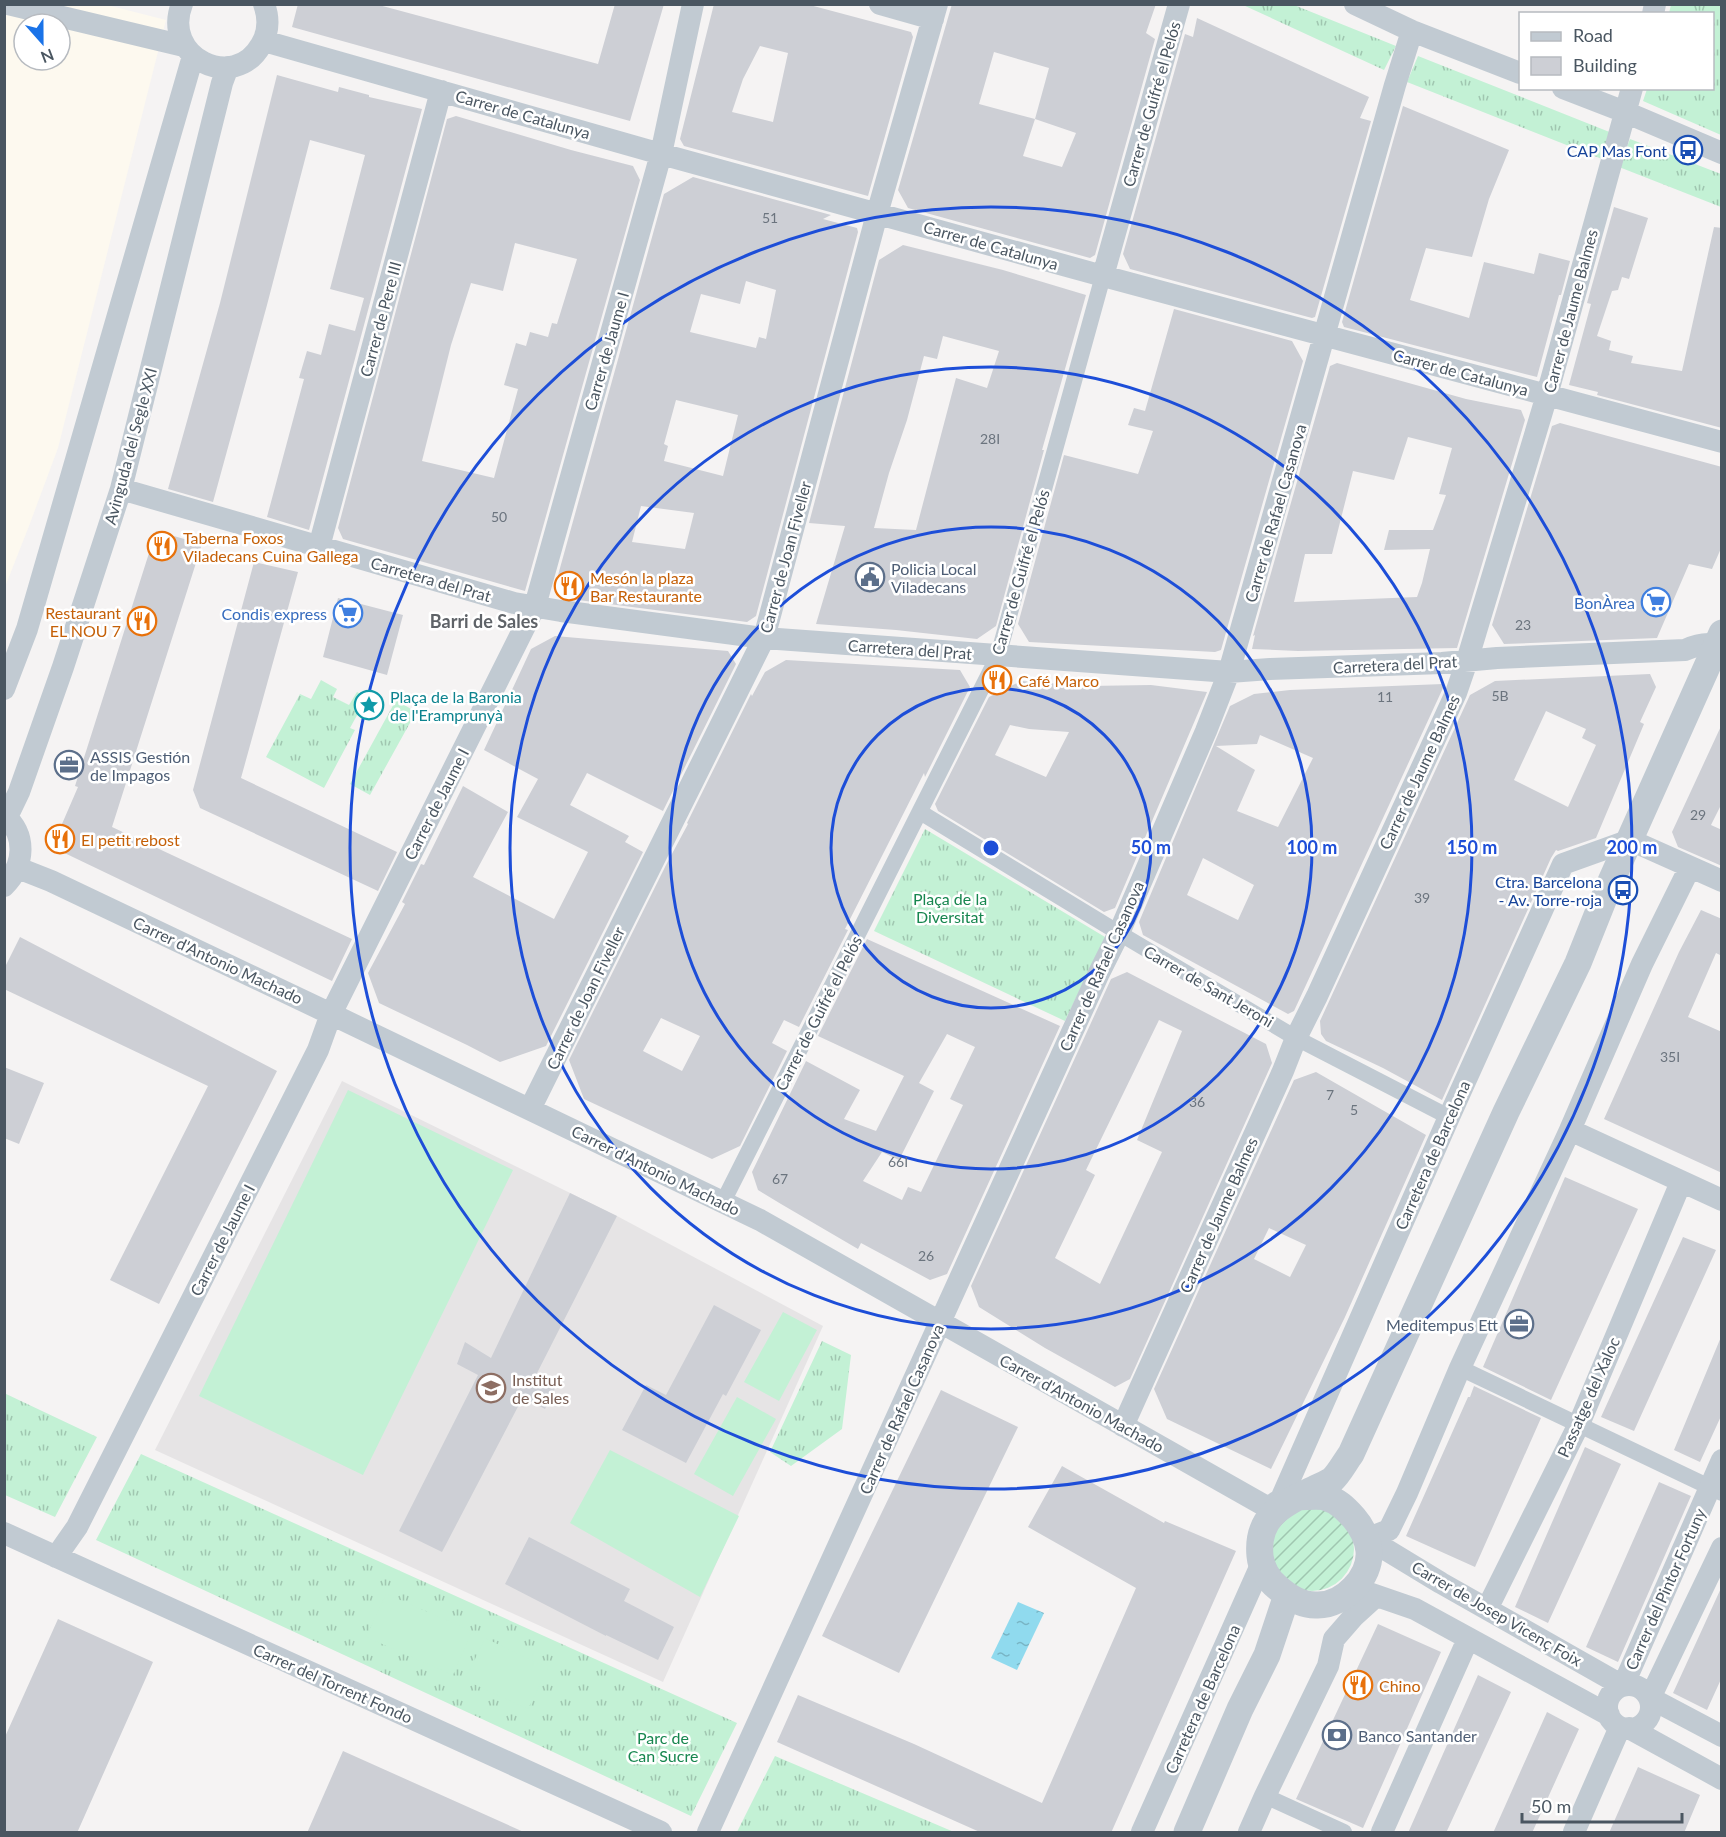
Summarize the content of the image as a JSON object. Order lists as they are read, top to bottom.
{
  "streets": {
    "street": [
      "Carrer de Guifré el Pelós",
      "Carrer de Catalunya",
      "Carrer de Jaume Balmes",
      "Carrer de Pere III",
      "Carrer de Jaume I",
      "Avinguda del Segle XXI",
      "Carrer de Rafael Casanova",
      "Carrer de Joan Fiveller",
      "Carretera del Prat",
      "Carrer d'Antonio Machado",
      "Carrer de Sant Jeroni",
      "Carretera de Barcelona",
      "Passatge del Xaloc",
      "Carrer del Pintor Fortuny",
      "Carrer de Josep Vicenç Foix",
      "Carrer del Torrent Fondo"
    ]
  },
  "crossings": [
    ["Carrer de Guifré el Pelós", "Carrer de Catalunya"],
    ["Carrer de Guifré el Pelós", "Carretera del Prat"],
    ["Carrer de Guifré el Pelós", "Carrer d'Antonio Machado"],
    ["Carrer de Guifré el Pelós", "Carrer de Sant Jeroni"],
    ["Carrer de Catalunya", "Carrer de Jaume Balmes"],
    ["Carrer de Catalunya", "Carrer de Pere III"],
    ["Carrer de Catalunya", "Carrer de Jaume I"],
    ["Carrer de Catalunya", "Carrer de Rafael Casanova"],
    ["Carrer de Catalunya", "Carrer de Joan Fiveller"],
    ["Carrer de Jaume Balmes", "Carretera del Prat"],
    ["Carrer de Jaume Balmes", "Carrer d'Antonio Machado"],
    ["Carrer de Jaume Balmes", "Carrer de Sant Jeroni"],
    ["Carrer de Pere III", "Carretera del Prat"],
    ["Carrer de Jaume I", "Carretera del Prat"],
    ["Carrer de Jaume I", "Carrer d'Antonio Machado"],
    ["Carrer de Jaume I", "Carrer del Torrent Fondo"],
    ["Avinguda del Segle XXI", "Carretera del Prat"],
    ["Carrer de Rafael Casanova", "Carretera del Prat"],
    ["Carrer de Rafael Casanova", "Carrer d'Antonio Machado"],
    ["Carrer de Rafael Casanova", "Carrer de Sant Jeroni"],
    ["Carrer de Joan Fiveller", "Carretera del Prat"],
    ["Carrer de Joan Fiveller", "Carrer d'Antonio Machado"],
    ["Carrer d'Antonio Machado", "Carretera de Barcelona"],
    ["Carrer d'Antonio Machado", "Carrer de Josep Vicenç Foix"],
    ["Carrer de Sant Jeroni", "Carretera de Barcelona"],
    ["Carretera de Barcelona", "Carrer de Josep Vicenç Foix"],
    ["Passatge del Xaloc", "Carrer de Josep Vicenç Foix"],
    ["Carrer del Pintor Fortuny", "Carrer de Josep Vicenç Foix"]
  ],
  "districts": ["Barri de Sales"],
  "parks": ["Plaça de la Diversitat", "Parc de Can Sucre"],
  "places": {
    "bus stop": ["CAP Mas Font", "Ctra. Barcelona - Av. Torre-roja"],
    "restaurant": [
      "Taberna Foxos Viladecans Cuina Gallega",
      "Mesón la plaza Bar Restaurante",
      "Restaurant EL NOU 7",
      "Café Marco",
      "El petit rebost",
      "Chino"
    ],
    "public building": ["Policia Local Viladecans"],
    "supermarket": ["BonÀrea", "Condis express"],
    "place": ["Plaça de la Baronia de l'Eramprunyà"],
    "office": ["ASSIS Gestión de Impagos", "Meditempus Ett"],
    "school or university": ["Institut de Sales"],
    "bank": ["Banco Santander"]
  },
  "house_numbers": [
    "51",
    "28I",
    "50",
    "23",
    "5B",
    "11",
    "29",
    "39",
    "35I",
    "7",
    "36",
    "5",
    "66I",
    "67",
    "26"
  ],
  "legend": ["Road", "Building"],
  "scale_bar": "50 m",
  "north": "bottom",
  "rings": [
    "50 m",
    "100 m",
    "150 m",
    "200 m"
  ]
}
